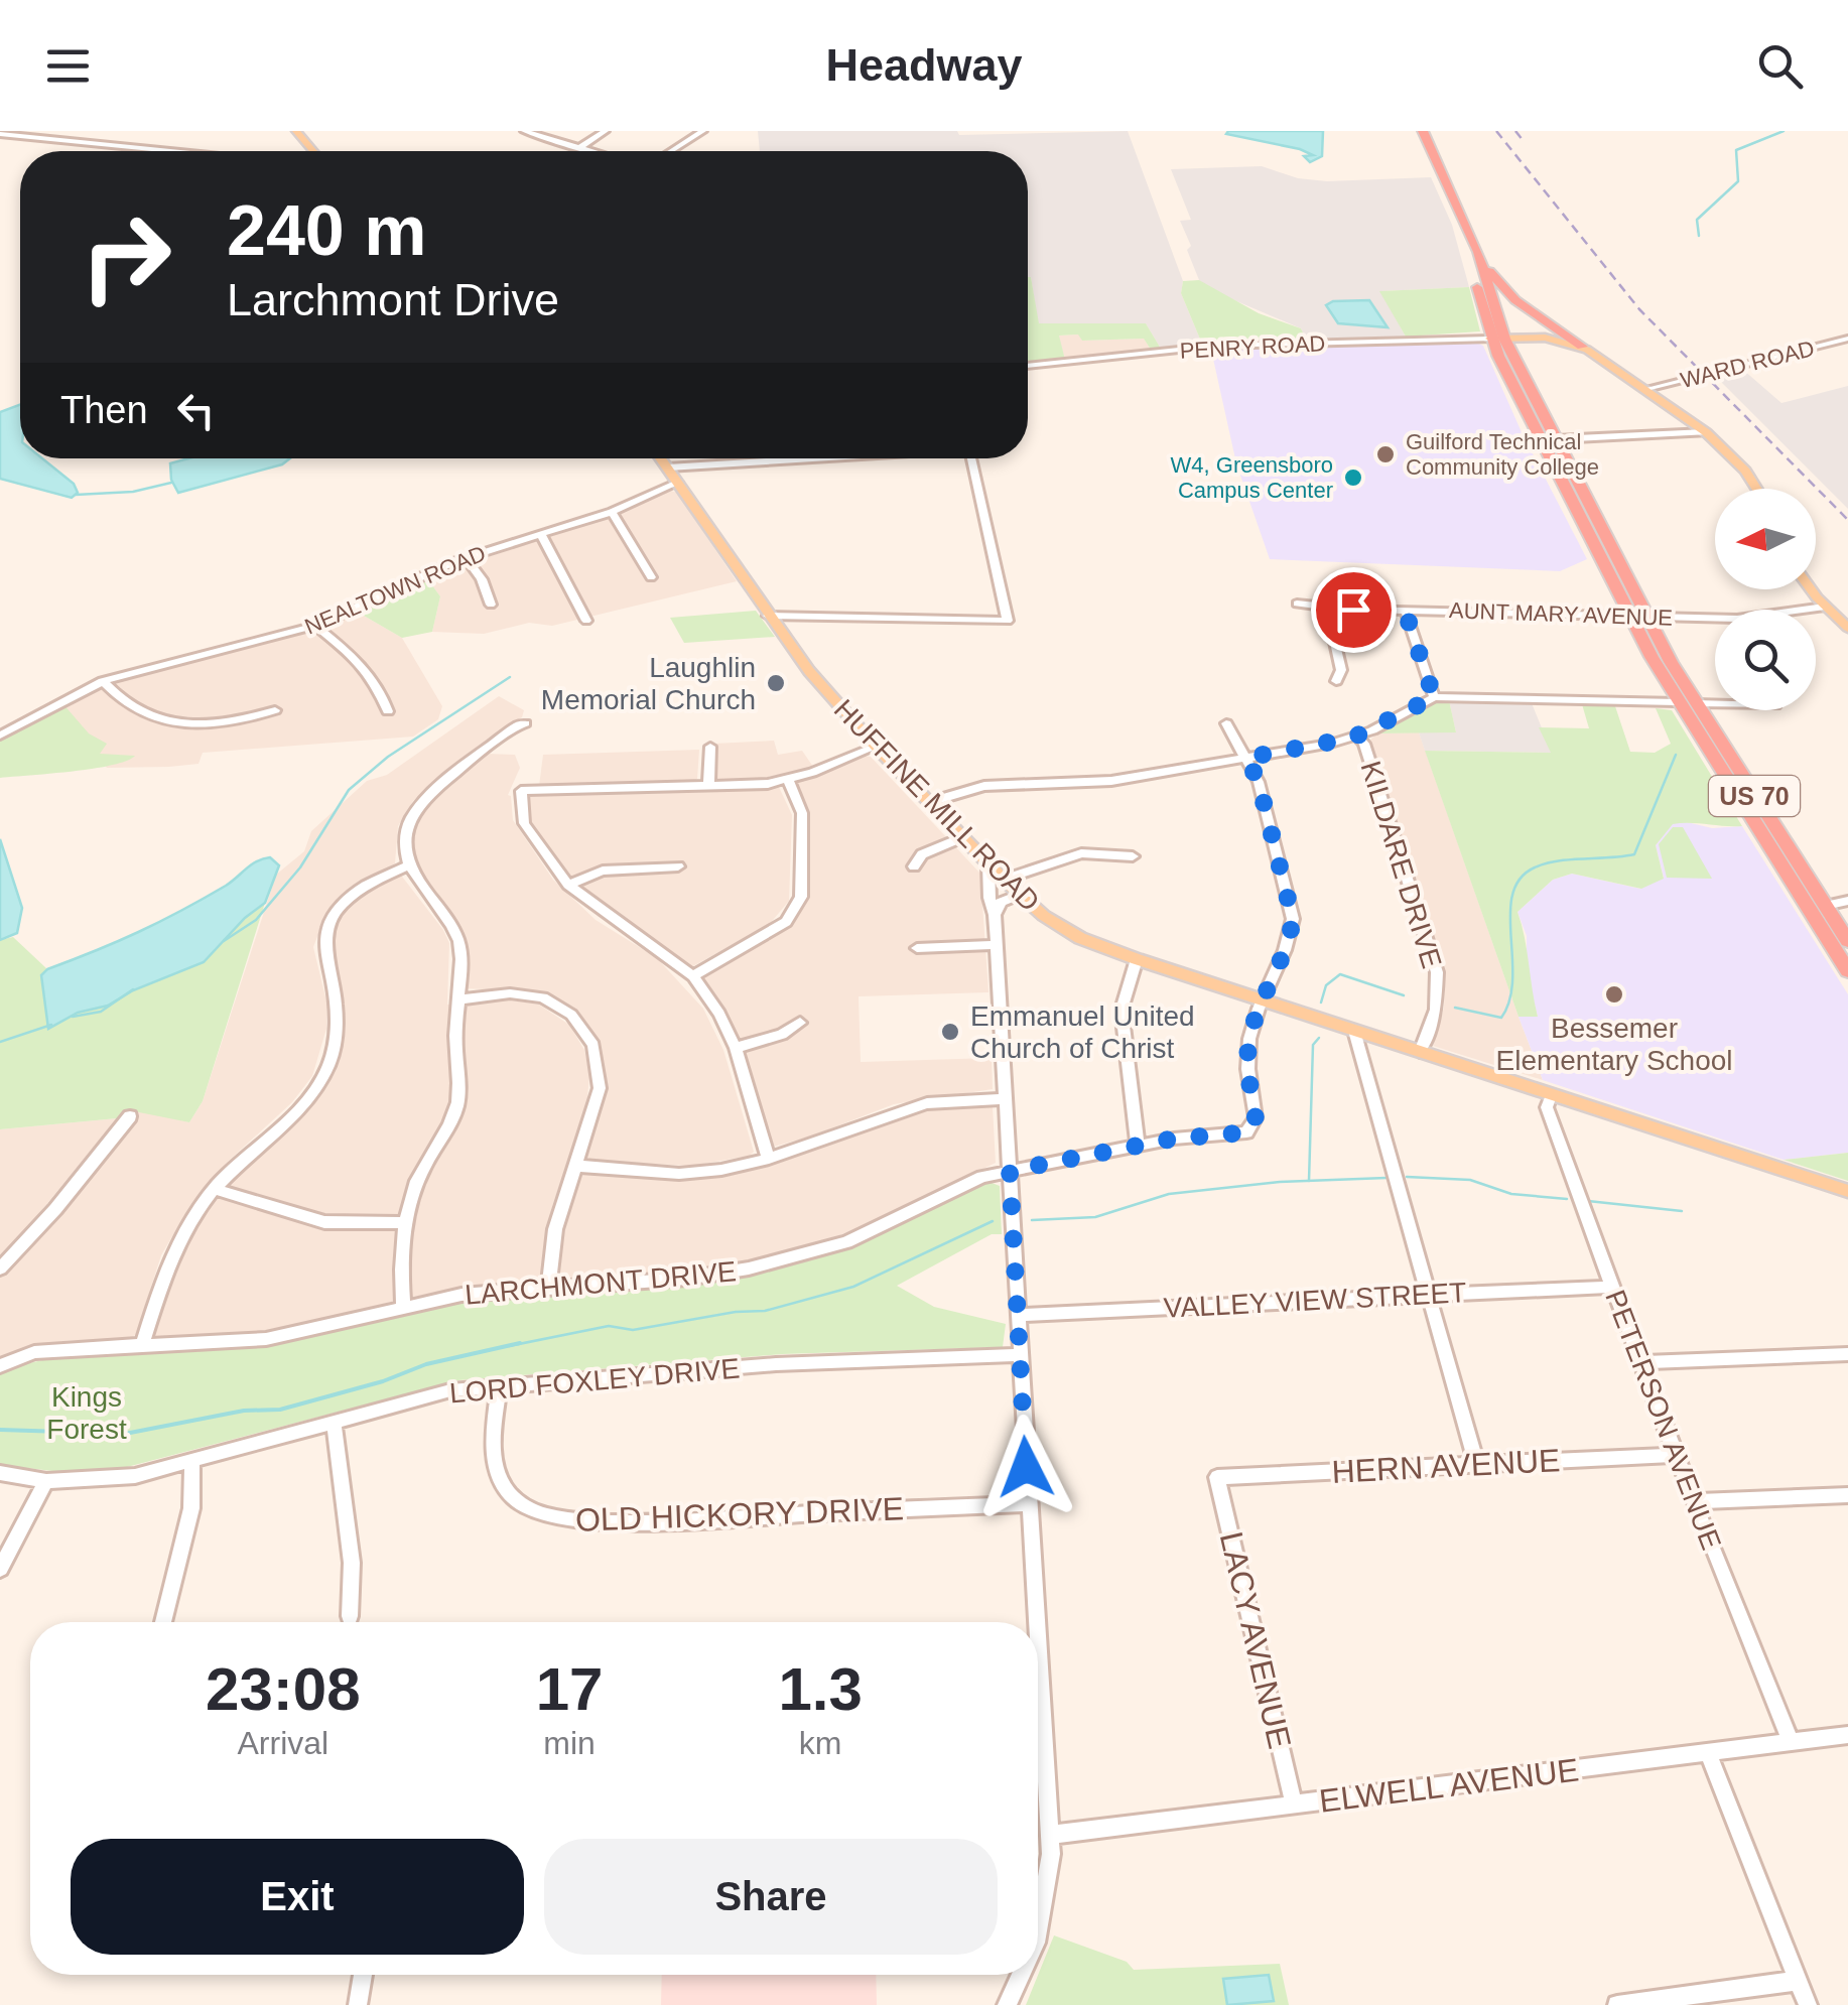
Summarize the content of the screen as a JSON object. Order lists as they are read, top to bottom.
{
  "streets": {
    "highway": ["US 70"],
    "main road": ["HUFFINE MILL ROAD"],
    "street": [
      "PENRY ROAD",
      "WARD ROAD",
      "NEALTOWN ROAD",
      "AUNT MARY AVENUE",
      "KILDARE DRIVE",
      "LARCHMONT DRIVE",
      "VALLEY VIEW STREET",
      "LORD FOXLEY DRIVE",
      "PETERSON AVENUE",
      "HERN AVENUE",
      "OLD HICKORY DRIVE",
      "LACY AVENUE",
      "ELWELL AVENUE"
    ]
  },
  "crossings": [
    ["PENRY ROAD", "US 70"],
    ["NEALTOWN ROAD", "HUFFINE MILL ROAD"],
    ["AUNT MARY AVENUE", "US 70"],
    ["HUFFINE MILL ROAD", "KILDARE DRIVE"],
    ["HUFFINE MILL ROAD", "LARCHMONT DRIVE"],
    ["HUFFINE MILL ROAD", "PETERSON AVENUE"],
    ["VALLEY VIEW STREET", "PETERSON AVENUE"],
    ["LORD FOXLEY DRIVE", "OLD HICKORY DRIVE"],
    ["PETERSON AVENUE", "HERN AVENUE"],
    ["PETERSON AVENUE", "ELWELL AVENUE"],
    ["HERN AVENUE", "LACY AVENUE"],
    ["LACY AVENUE", "ELWELL AVENUE"]
  ],
  "parks": ["Kings Forest"],
  "places": [
    "Guilford Technical Community College",
    "W4, Greensboro Campus Center",
    "Laughlin Memorial Church",
    "Bessemer Elementary School",
    "Emmanuel United Church of Christ"
  ],
  "north": "left",
  "page": {
    "header": "Headway",
    "turn": ["240 m", "Larchmont Drive"],
    "then": "Then",
    "eta": [
      "23:08",
      "Arrival",
      "17",
      "min",
      "1.3",
      "km"
    ],
    "buttons": ["Exit", "Share"]
  }
}
